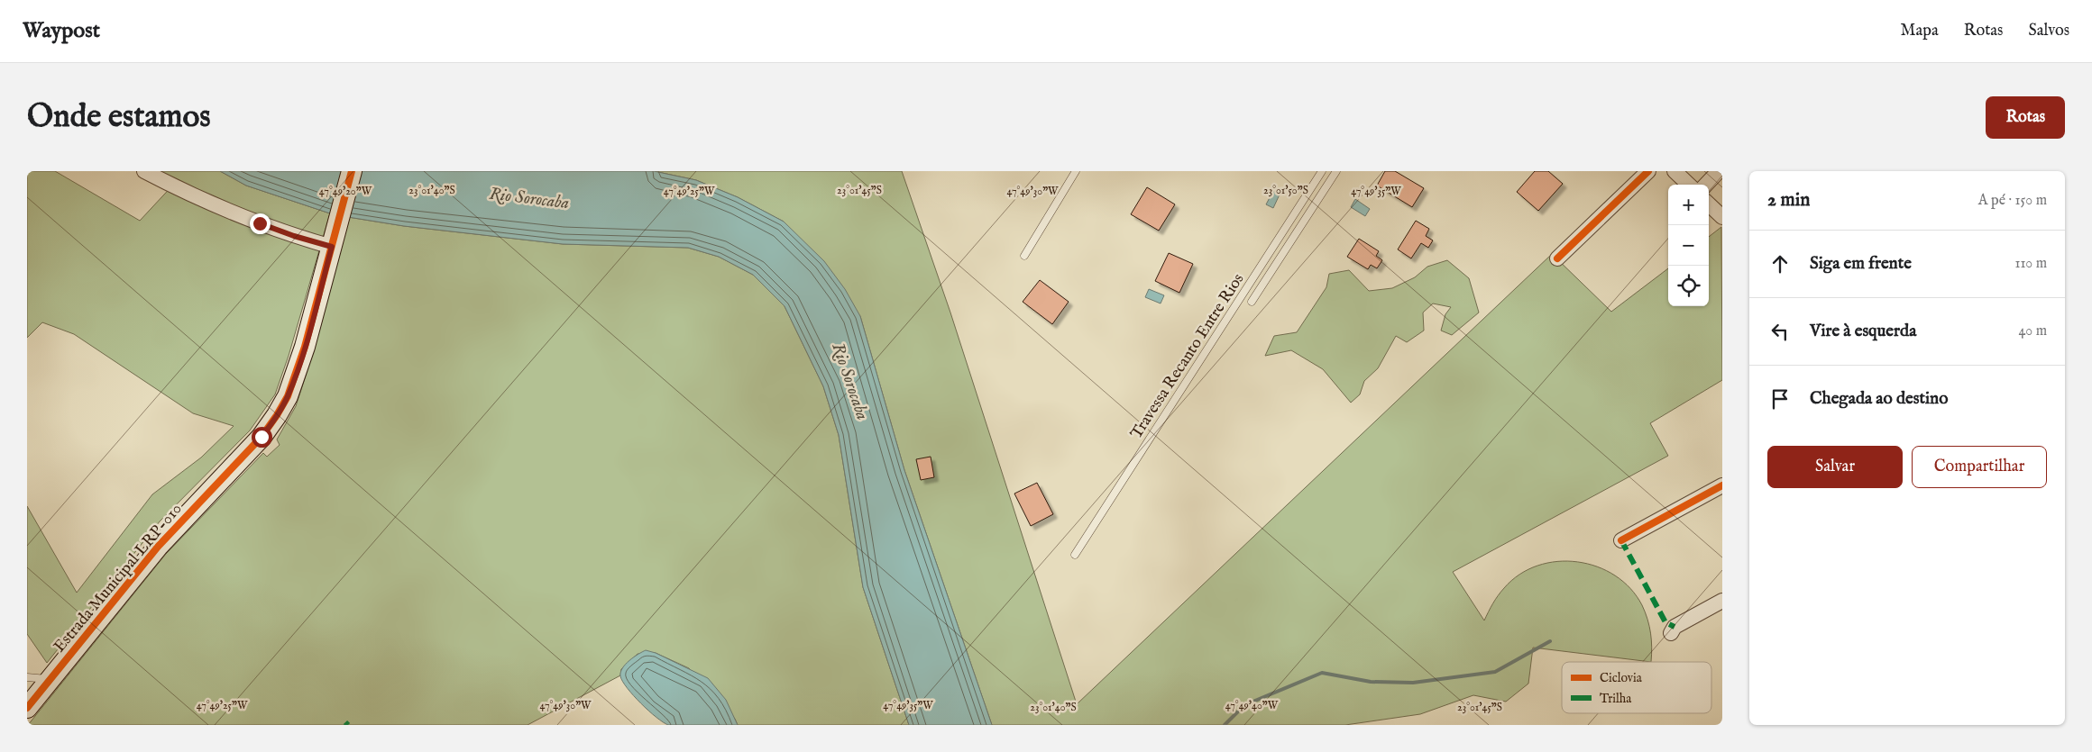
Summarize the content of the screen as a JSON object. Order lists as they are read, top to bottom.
{
  "streets": {
    "street": ["Estrada Municipal LRP-010"],
    "lane": ["Travessa Recanto Entre Rios"]
  },
  "water": ["Rio Sorocaba"],
  "legend": ["Ciclovia", "Trilha"],
  "page": {
    "header": "Waypost",
    "nav": ["Mapa", "Rotas", "Salvos"],
    "buttons": [
      "Rotas",
      ["Salvar", "Compartilhar"]
    ],
    "title": "Onde estamos",
    "heading": ["2 min", "A pé · 150 m"],
    "map_buttons": ["+", "−"],
    "list": [
      ["Siga em frente", "110 m"],
      ["Vire à esquerda", "40 m"],
      "Chegada ao destino"
    ]
  },
  "coordinates": [
    "23°01'45\"S",
    "23°01'40\"S",
    "23°01'50\"S",
    "47°49'20\"W",
    "47°49'25\"W",
    "47°49'30\"W",
    "47°49'35\"W",
    "47°49'40\"W"
  ]
}
